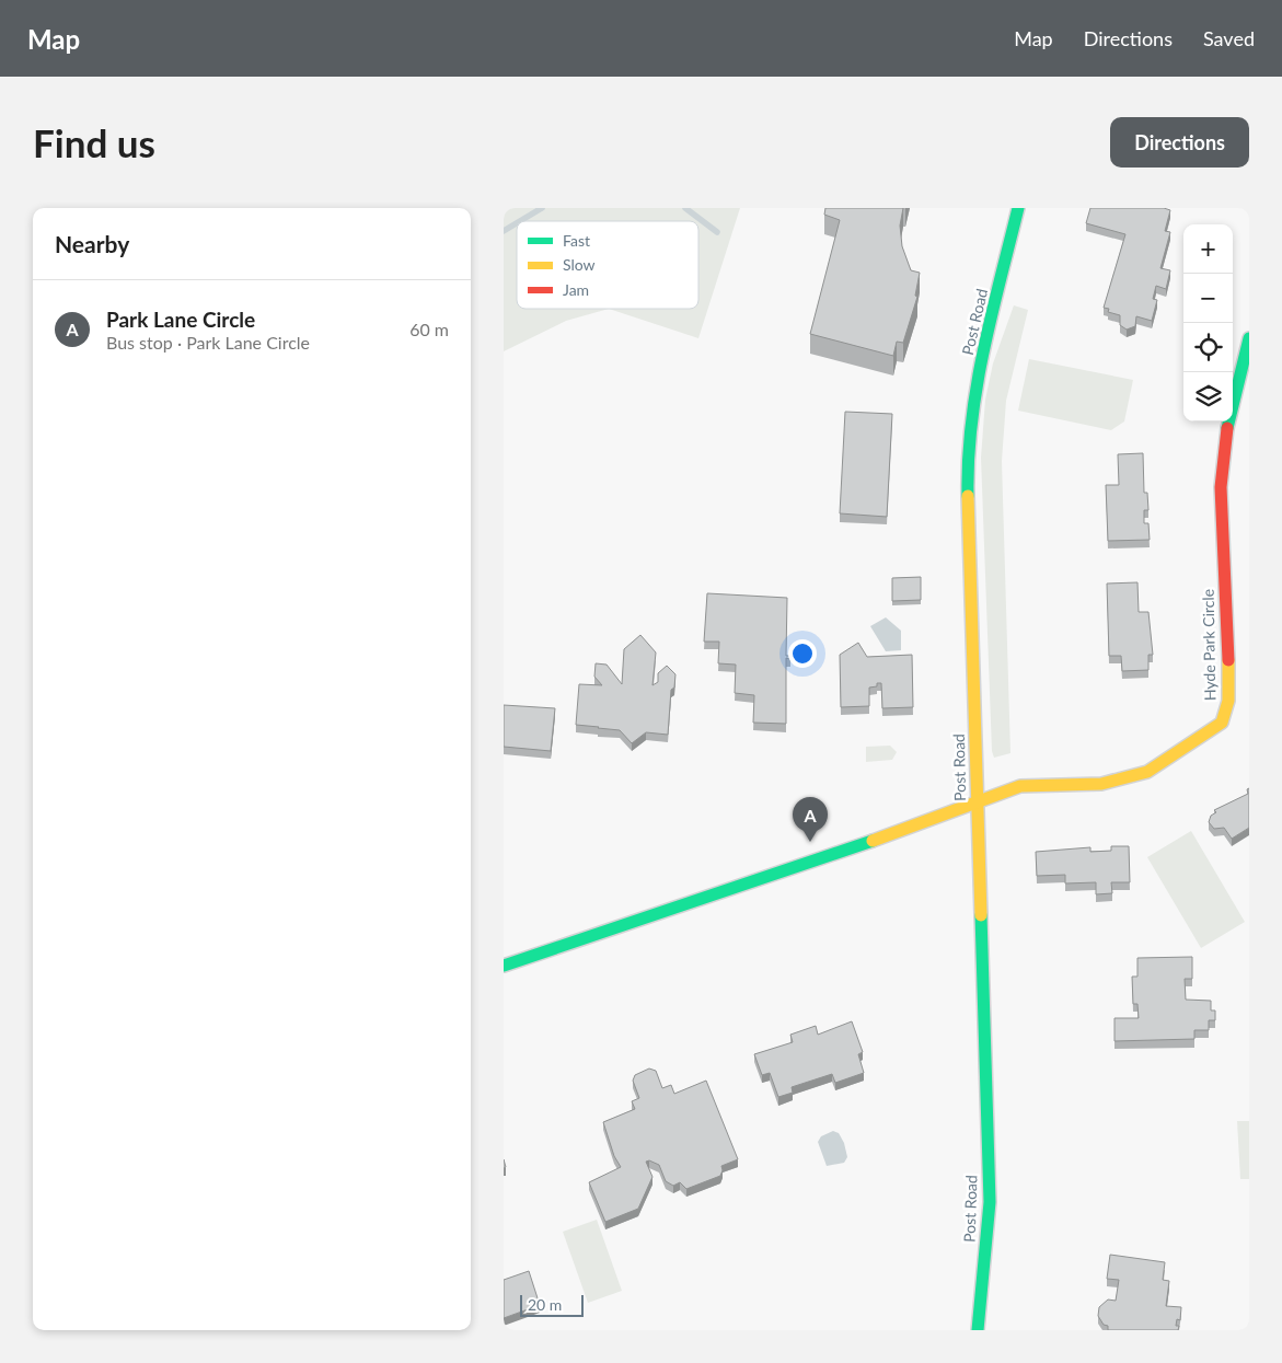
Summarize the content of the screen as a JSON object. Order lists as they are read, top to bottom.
{
  "streets": {
    "street": ["Post Road", "Hyde Park Circle"]
  },
  "crossings": [
    ["Post Road", "Hyde Park Circle"]
  ],
  "legend": ["Fast", "Slow", "Jam"],
  "scale_bar": "20 m",
  "page": {
    "header": "Map",
    "nav": ["Map", "Directions", "Saved"],
    "buttons": "Directions",
    "title": "Find us",
    "heading": "Nearby",
    "map_buttons": ["+", "−"],
    "list": [
      {
        "mark": "A",
        "name": "Park Lane Circle",
        "note": "Bus stop · Park Lane Circle",
        "value": "60 m"
      }
    ],
    "pins": "A",
    "scale": "20 m"
  }
}
